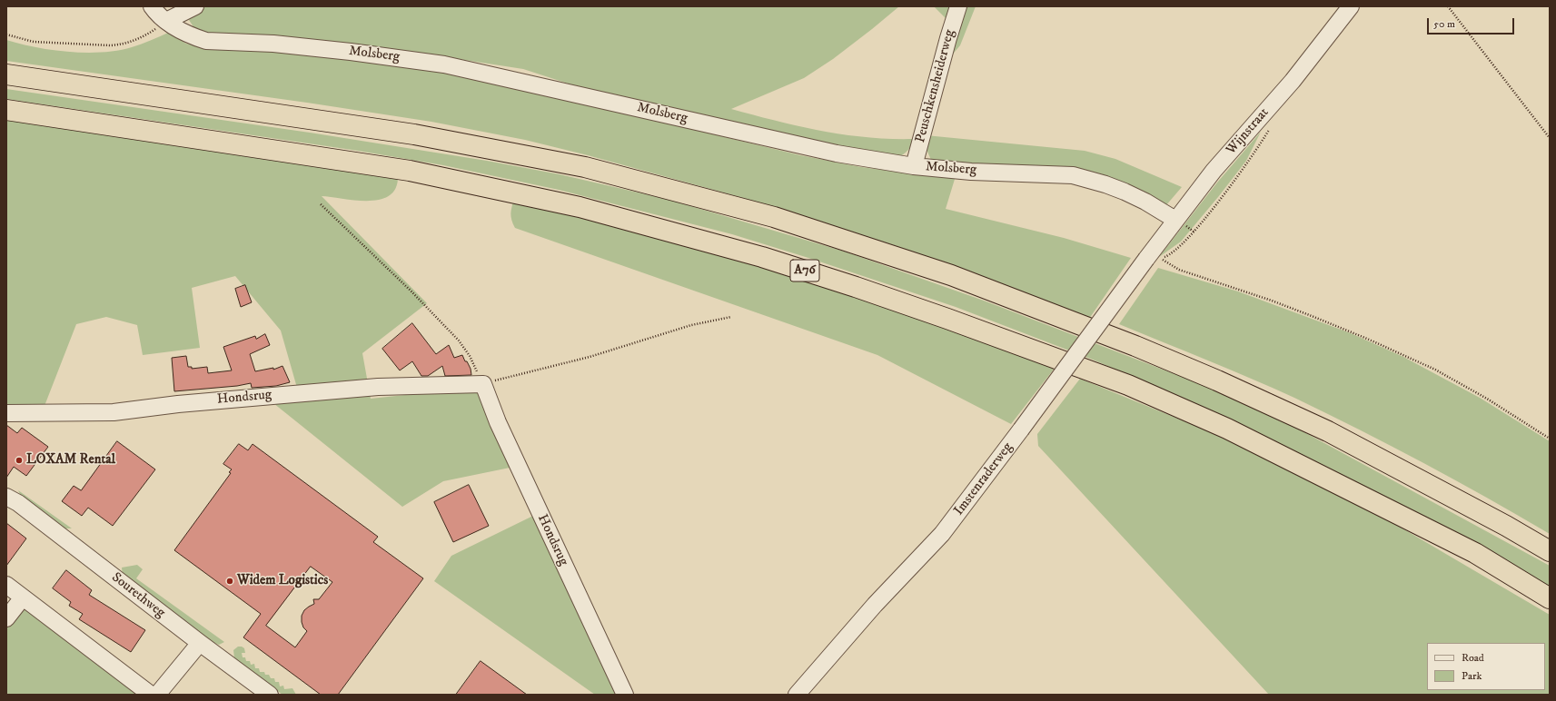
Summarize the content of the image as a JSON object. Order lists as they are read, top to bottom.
{
  "streets": {
    "highway": ["A76"],
    "street": [
      "Molsberg",
      "Peuschkensheiderweg",
      "Wijnstraat",
      "Hondsrug",
      "Imstenraderweg",
      "Sourethweg"
    ]
  },
  "crossings": [
    ["Molsberg", "Peuschkensheiderweg"],
    ["Molsberg", "Wijnstraat"],
    ["Wijnstraat", "Imstenraderweg"]
  ],
  "places": ["LOXAM Rental", "Widem Logistics"],
  "legend": ["Road", "Park"],
  "scale_bar": "50 m"
}
